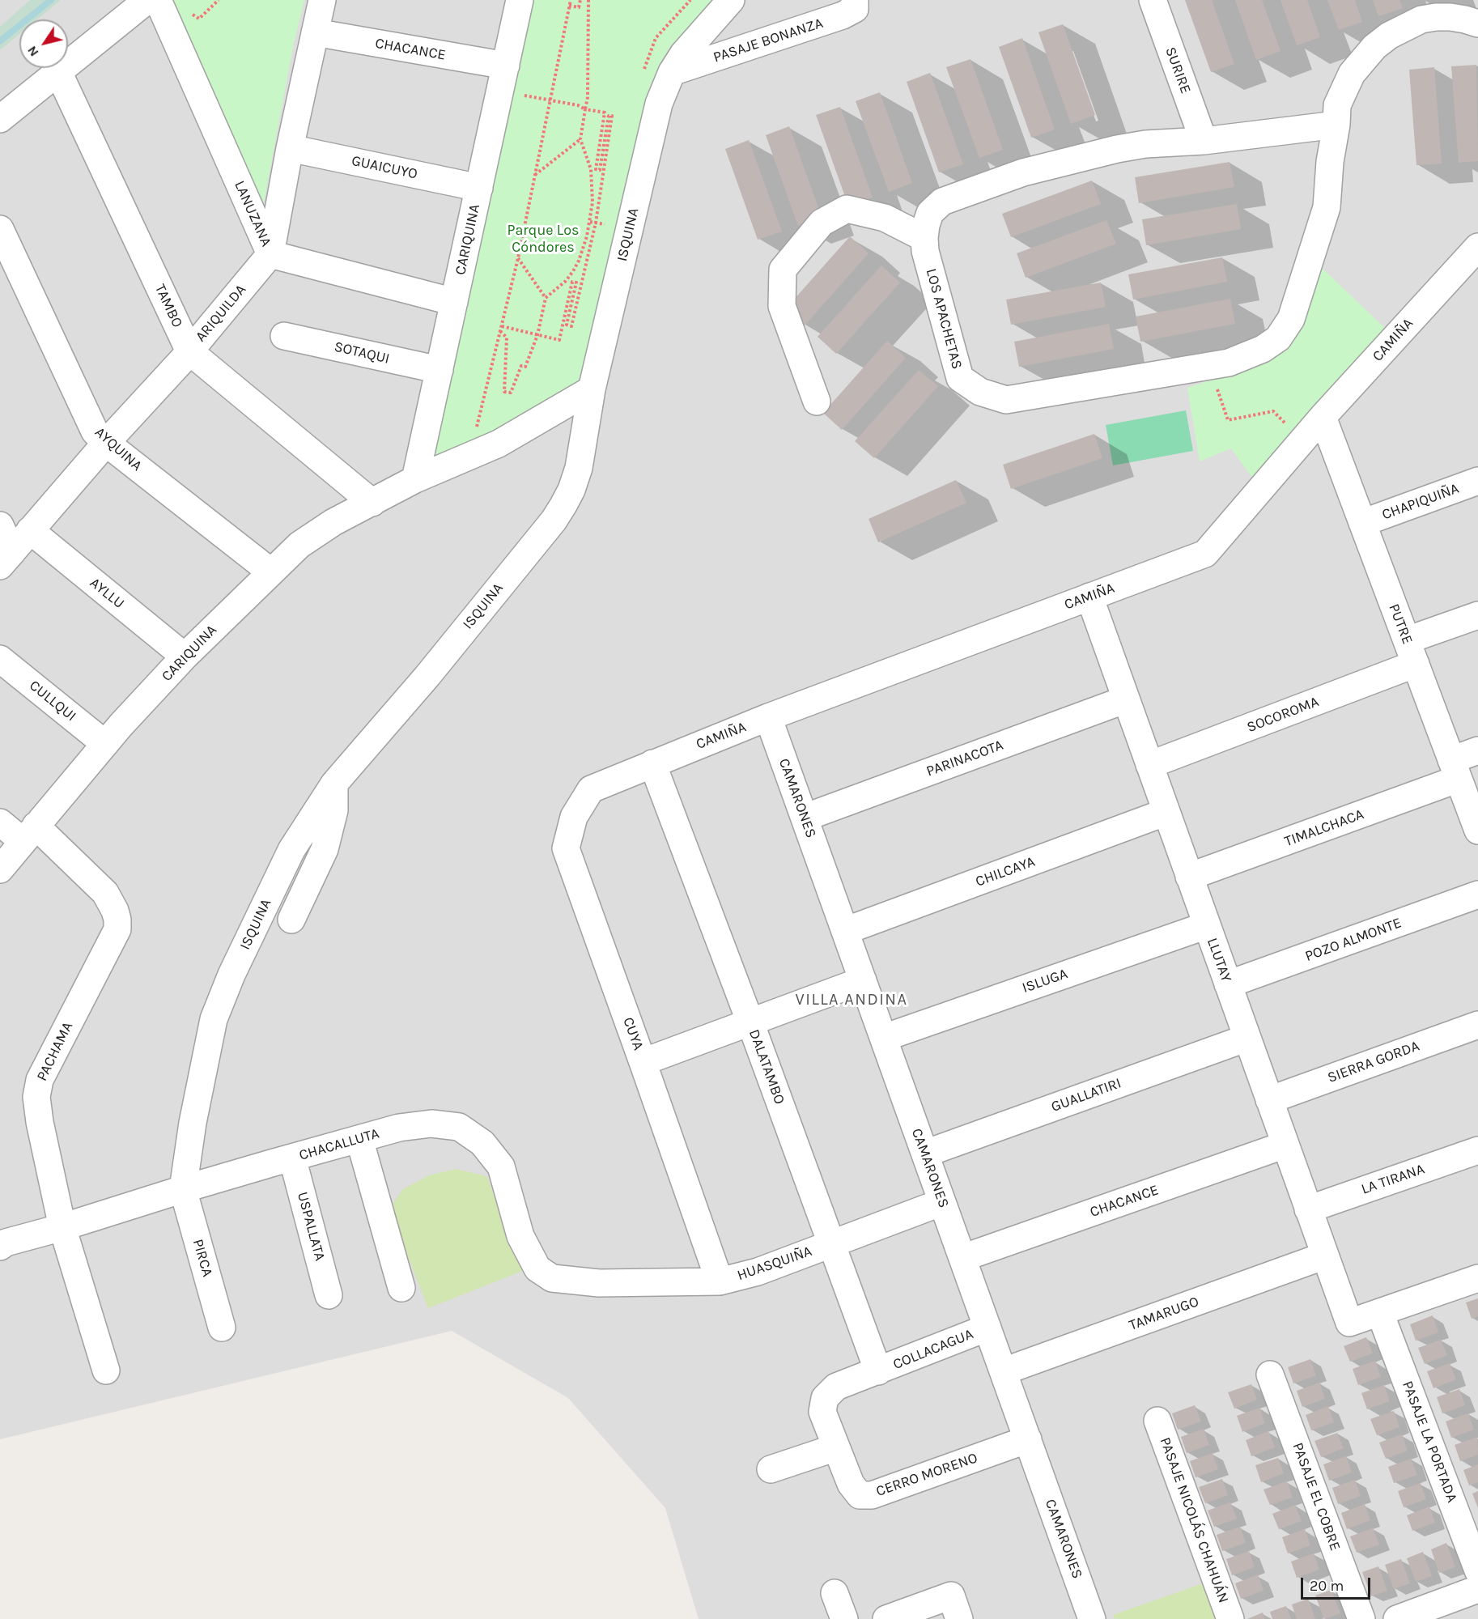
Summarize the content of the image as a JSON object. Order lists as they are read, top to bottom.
{
  "streets": {
    "street": [
      "PASAJE BONANZA",
      "CHACANCE",
      "SURIRE",
      "GUAICUYO",
      "LANUZANA",
      "ISQUINA",
      "CARIQUINA",
      "TAMBO",
      "ARIQUILDA",
      "LOS APACHETAS",
      "CAMIÑA",
      "SOTAQUI",
      "AYQUINA",
      "CHAPIQUIÑA",
      "AYLLU",
      "PUTRE",
      "CULLQUI",
      "SOCOROMA",
      "PARINACOTA",
      "CAMARONES",
      "TIMALCHACA",
      "CHILCAYA",
      "POZO ALMONTE",
      "LLUTAY",
      "ISLUGA",
      "CUYA",
      "PACHAMA",
      "SIERRA GORDA",
      "DALATAMBO",
      "GUALLATIRI",
      "CHACALLUTA",
      "LA TIRANA",
      "USPALLATA",
      "PIRCA",
      "HUASQUIÑA",
      "TAMARUGO",
      "COLLACAGUA",
      "PASAJE LA PORTADA",
      "CERRO MORENO",
      "PASAJE EL COBRE",
      "PASAJE NICOLÁS CHAHUÁN"
    ]
  },
  "crossings": [
    ["PASAJE BONANZA", "ISQUINA"],
    ["CHACANCE", "CARIQUINA"],
    ["CHACANCE", "ARIQUILDA"],
    ["CHACANCE", "CAMARONES"],
    ["CHACANCE", "LLUTAY"],
    ["SURIRE", "LOS APACHETAS"],
    ["GUAICUYO", "CARIQUINA"],
    ["GUAICUYO", "ARIQUILDA"],
    ["LANUZANA", "CARIQUINA"],
    ["LANUZANA", "ARIQUILDA"],
    ["ISQUINA", "CARIQUINA"],
    ["ISQUINA", "CHACALLUTA"],
    ["ISQUINA", "PIRCA"],
    ["CARIQUINA", "TAMBO"],
    ["CARIQUINA", "SOTAQUI"],
    ["CARIQUINA", "AYQUINA"],
    ["CARIQUINA", "AYLLU"],
    ["CARIQUINA", "CULLQUI"],
    ["CARIQUINA", "PACHAMA"],
    ["TAMBO", "ARIQUILDA"],
    ["ARIQUILDA", "AYQUINA"],
    ["ARIQUILDA", "AYLLU"],
    ["CAMIÑA", "PUTRE"],
    ["CAMIÑA", "CAMARONES"],
    ["CAMIÑA", "LLUTAY"],
    ["CAMIÑA", "CUYA"],
    ["CAMIÑA", "DALATAMBO"],
    ["CHAPIQUIÑA", "PUTRE"],
    ["PUTRE", "SOCOROMA"],
    ["PUTRE", "TIMALCHACA"],
    ["SOCOROMA", "LLUTAY"],
    ["PARINACOTA", "CAMARONES"],
    ["PARINACOTA", "LLUTAY"],
    ["CAMARONES", "CHILCAYA"],
    ["CAMARONES", "ISLUGA"],
    ["CAMARONES", "GUALLATIRI"],
    ["CAMARONES", "HUASQUIÑA"],
    ["CAMARONES", "TAMARUGO"],
    ["CAMARONES", "COLLACAGUA"],
    ["CAMARONES", "CERRO MORENO"],
    ["TIMALCHACA", "LLUTAY"],
    ["CHILCAYA", "LLUTAY"],
    ["POZO ALMONTE", "LLUTAY"],
    ["LLUTAY", "ISLUGA"],
    ["LLUTAY", "SIERRA GORDA"],
    ["LLUTAY", "GUALLATIRI"],
    ["LLUTAY", "LA TIRANA"],
    ["LLUTAY", "TAMARUGO"],
    ["LLUTAY", "PASAJE LA PORTADA"],
    ["CUYA", "HUASQUIÑA"],
    ["PACHAMA", "CHACALLUTA"],
    ["DALATAMBO", "HUASQUIÑA"],
    ["DALATAMBO", "COLLACAGUA"],
    ["CHACALLUTA", "USPALLATA"],
    ["CHACALLUTA", "PIRCA"],
    ["CHACALLUTA", "HUASQUIÑA"],
    ["COLLACAGUA", "CERRO MORENO"]
  ],
  "districts": ["VILLA ANDINA"],
  "parks": ["Parque Los Cóndores"],
  "scale_bar": "20 m",
  "north": "bottom left"
}
